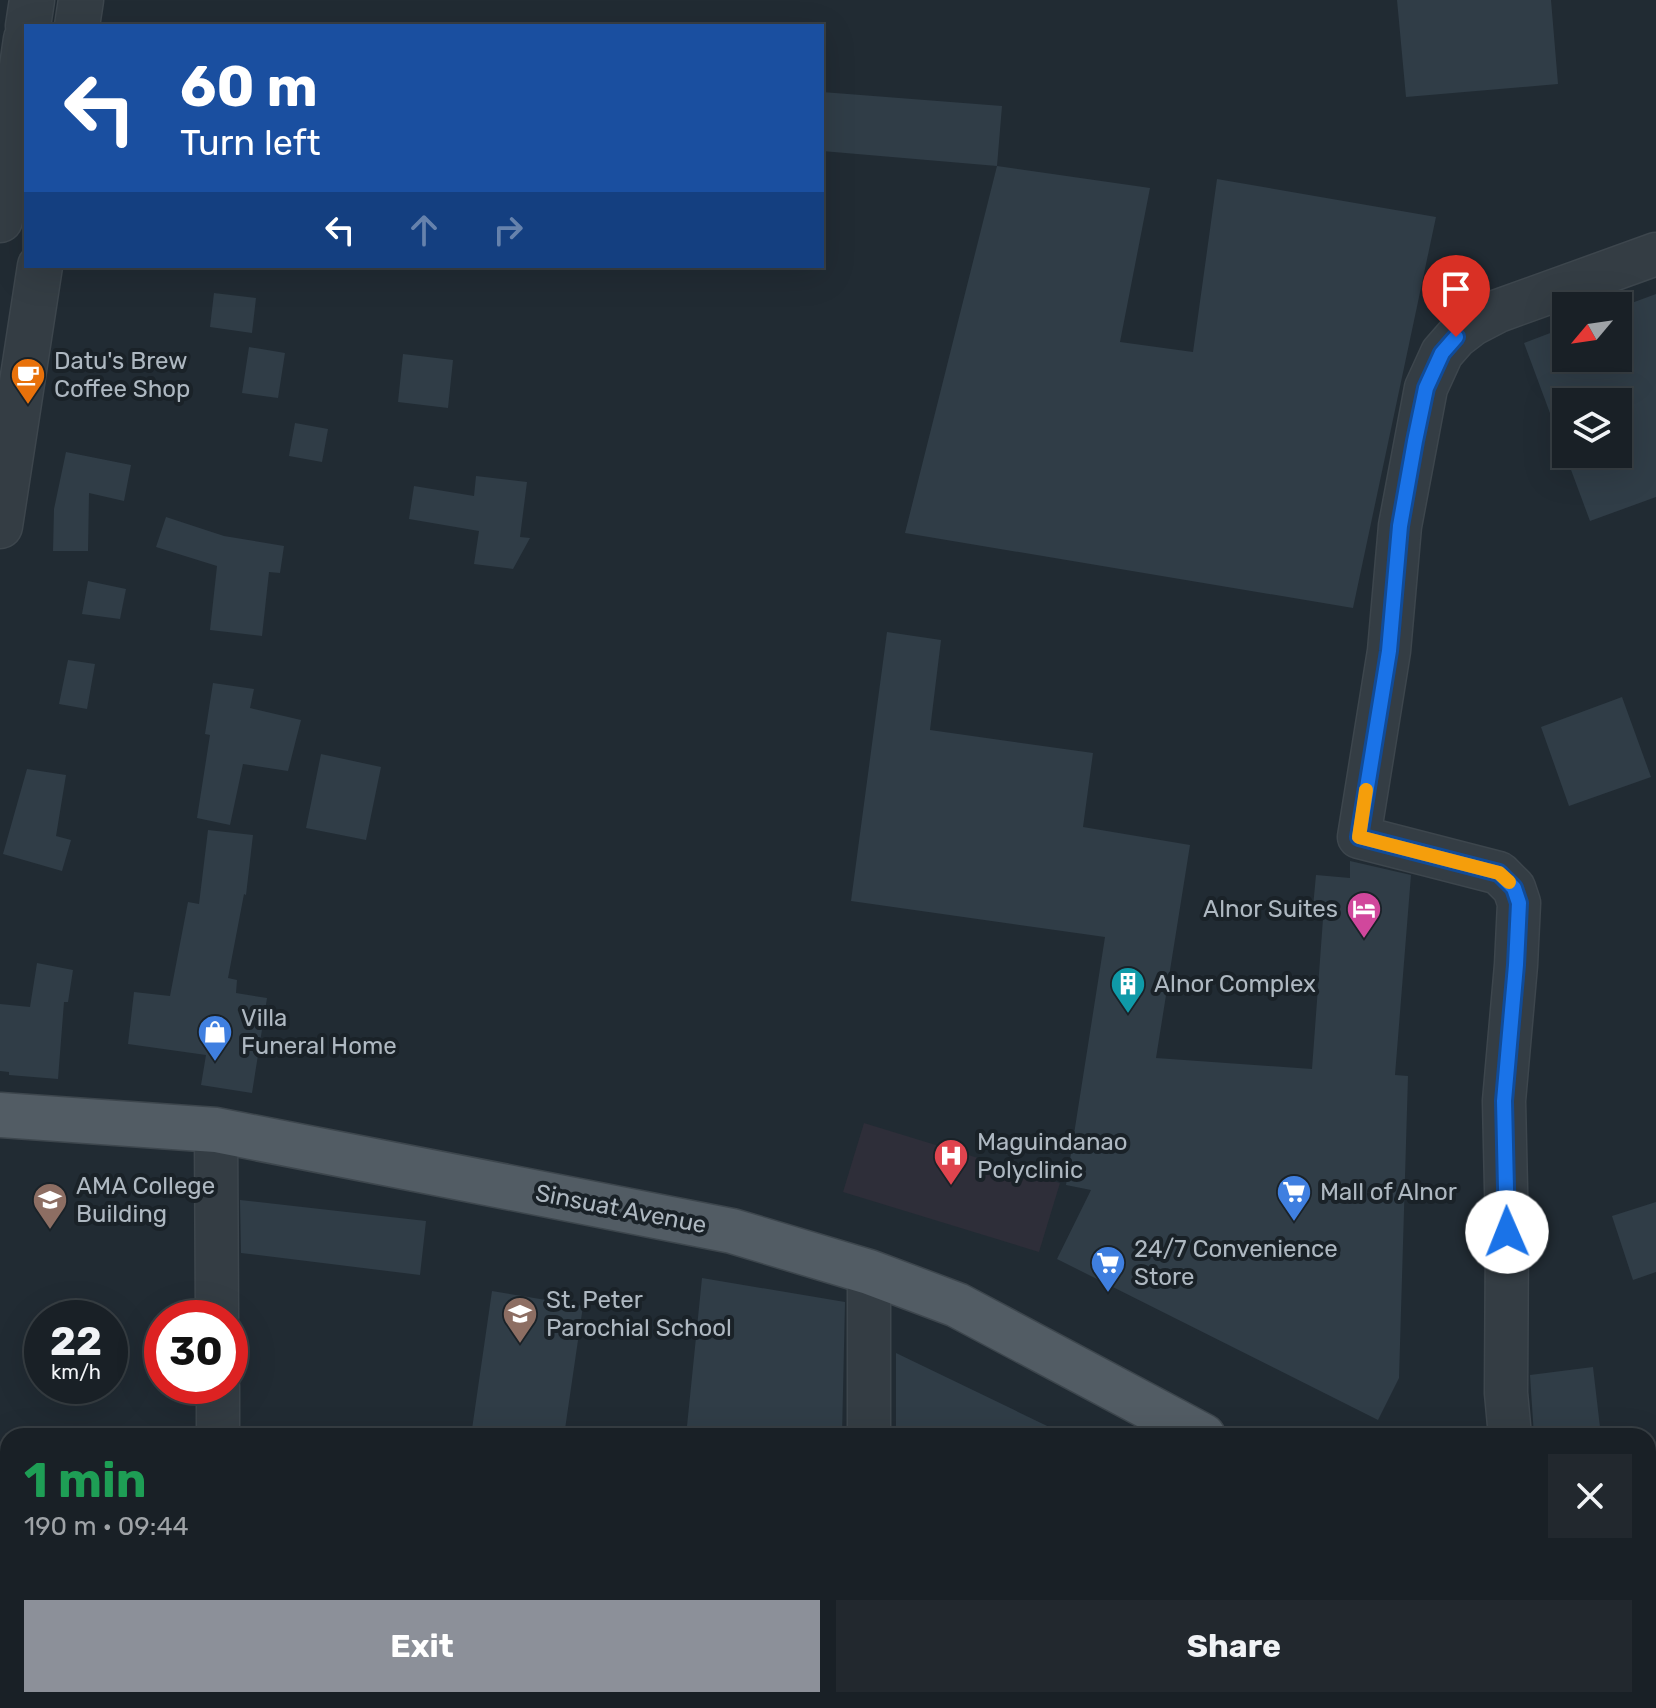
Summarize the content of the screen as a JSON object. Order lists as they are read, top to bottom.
{
  "streets": {
    "main road": ["Sinsuat Avenue"]
  },
  "places": {
    "cafe": ["Datu's Brew Coffee Shop"],
    "hotel": ["Alnor Suites"],
    "building": ["Alnor Complex"],
    "shop": ["Villa Funeral Home"],
    "hospital": ["Maguindanao Polyclinic"],
    "supermarket": ["Mall of Alnor", "24/7 Convenience Store"],
    "school or university": ["AMA College Building", "St. Peter Parochial School"]
  },
  "north": "bottom left",
  "page": {
    "turn": ["60 m", "Turn left"],
    "speed": "22 km/h",
    "limit": "30",
    "heading": ["1 min", "190 m · 09:44"],
    "buttons": ["Exit", "Share"]
  }
}
